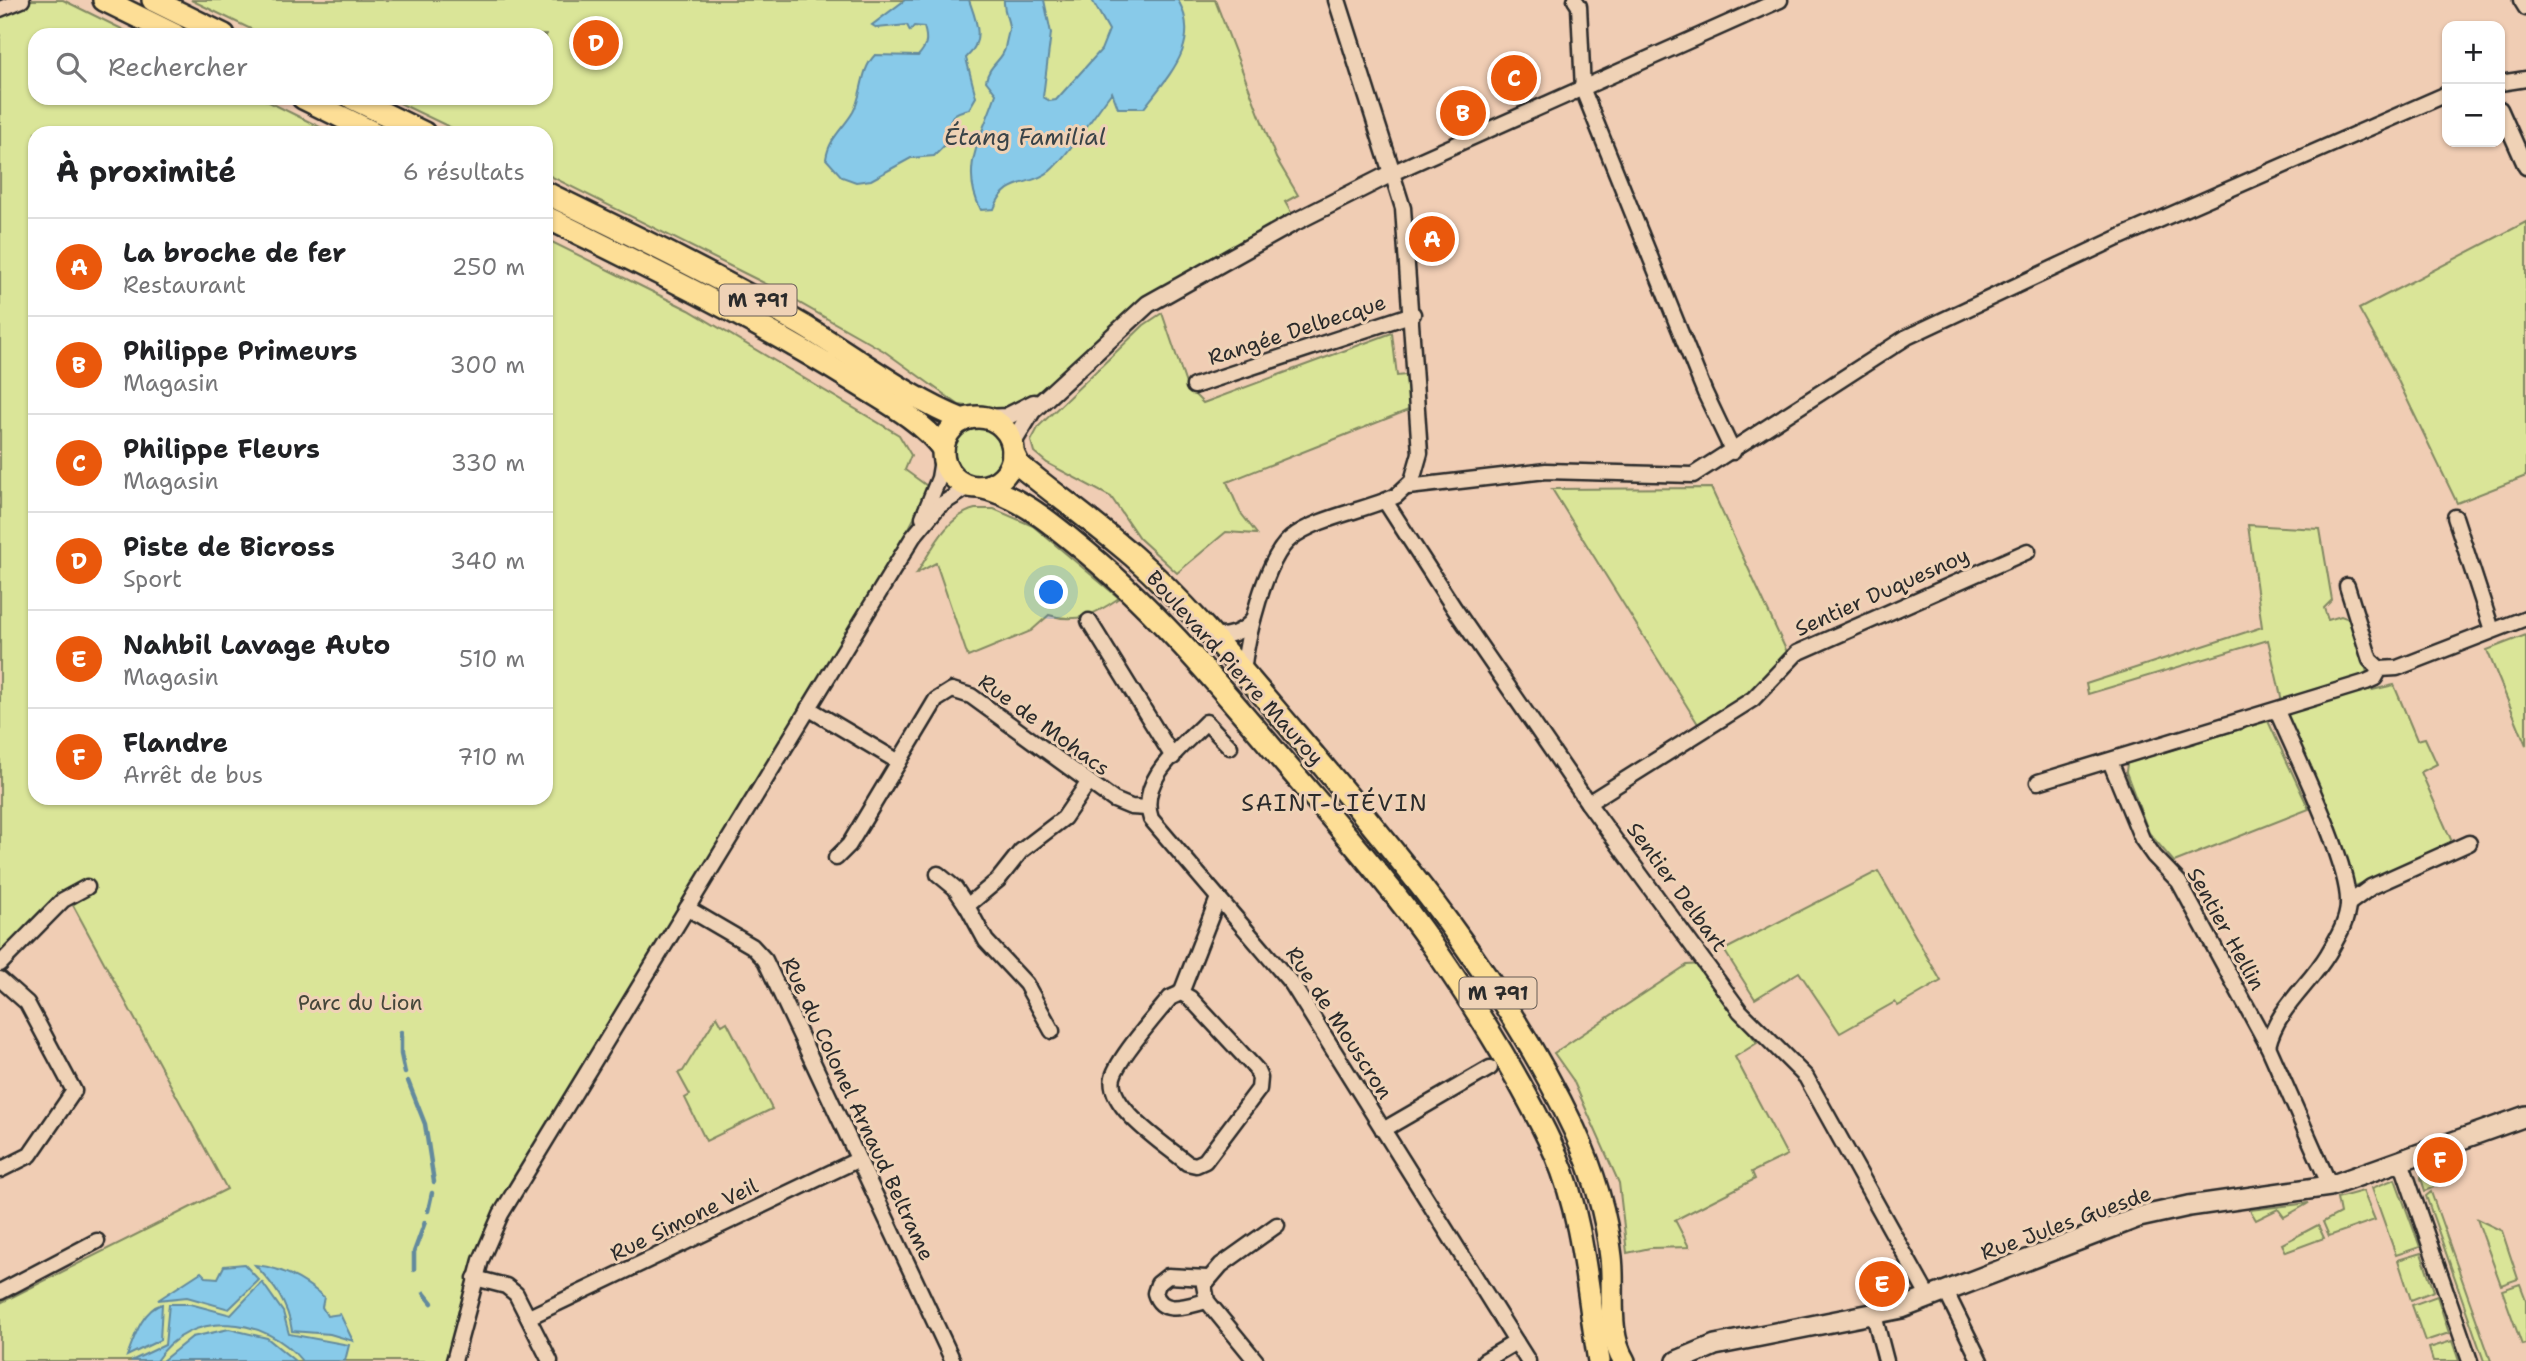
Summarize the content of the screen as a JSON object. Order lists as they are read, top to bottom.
{
  "streets": {
    "main road": ["M 791", "Boulevard Pierre Mauroy", "Rue Jules Guesde"],
    "street": [
      "Rangée Delbecque",
      "Sentier Duquesnoy",
      "Rue de Mohacs",
      "Sentier Delbart",
      "Sentier Hellin",
      "Rue de Mouscron",
      "Rue du Colonel Arnaud Beltrame",
      "Rue Simone Veil"
    ]
  },
  "crossings": [
    ["M 791", "Boulevard Pierre Mauroy"],
    ["Sentier Duquesnoy", "Sentier Delbart"],
    ["Rue de Mohacs", "Rue de Mouscron"],
    ["Sentier Delbart", "Rue Jules Guesde"],
    ["Sentier Hellin", "Rue Jules Guesde"],
    ["Rue du Colonel Arnaud Beltrame", "Rue Simone Veil"]
  ],
  "districts": ["SAINT-LIÉVIN"],
  "water": ["Étang Familial"],
  "parks": ["Parc du Lion"],
  "page": {
    "pins": [
      "D",
      "C",
      "B",
      "A",
      "F",
      "E"
    ],
    "map_buttons": ["+", "−"],
    "search": "Rechercher",
    "heading": ["À proximité", "6 résultats"],
    "list": [
      {
        "mark": "A",
        "name": "La broche de fer",
        "note": "Restaurant",
        "value": "250 m"
      },
      {
        "mark": "B",
        "name": "Philippe Primeurs",
        "note": "Magasin",
        "value": "300 m"
      },
      {
        "mark": "C",
        "name": "Philippe Fleurs",
        "note": "Magasin",
        "value": "330 m"
      },
      {
        "mark": "D",
        "name": "Piste de Bicross",
        "note": "Sport",
        "value": "340 m"
      },
      {
        "mark": "E",
        "name": "Nahbil Lavage Auto",
        "note": "Magasin",
        "value": "510 m"
      },
      {
        "mark": "F",
        "name": "Flandre",
        "note": "Arrêt de bus",
        "value": "710 m"
      }
    ]
  }
}
